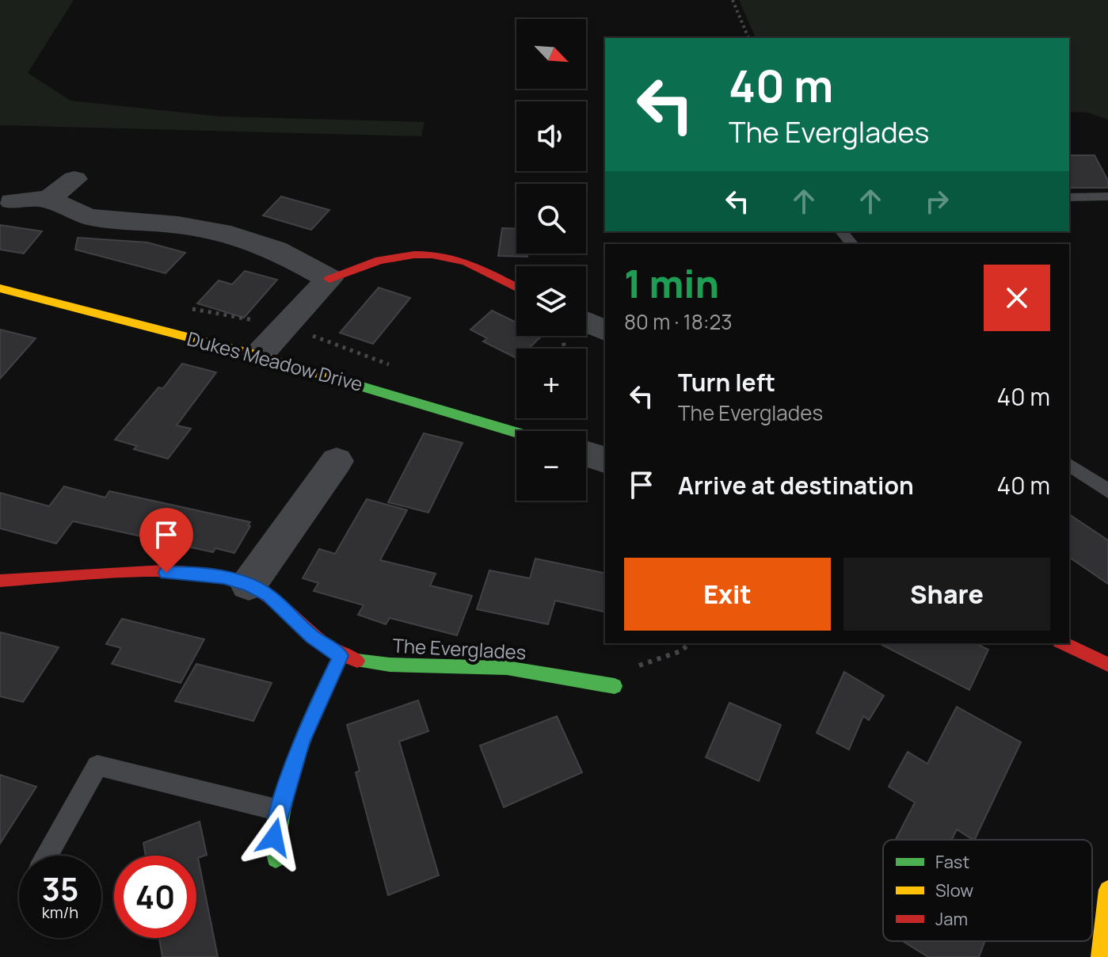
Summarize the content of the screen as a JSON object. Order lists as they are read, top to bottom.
{
  "streets": {
    "street": ["Dukes Meadow Drive", "The Everglades"]
  },
  "legend": ["Fast", "Slow", "Jam"],
  "north": "bottom right",
  "page": {
    "map_buttons": ["+", "−"],
    "turn": ["40 m", "The Everglades"],
    "heading": ["1 min", "80 m · 18:23"],
    "list": [
      {
        "name": "Turn left",
        "note": "The Everglades",
        "value": "40 m"
      },
      {
        "name": "Arrive at destination",
        "value": "40 m"
      }
    ],
    "buttons": ["Exit", "Share"],
    "speed": "35 km/h",
    "limit": "40"
  }
}
